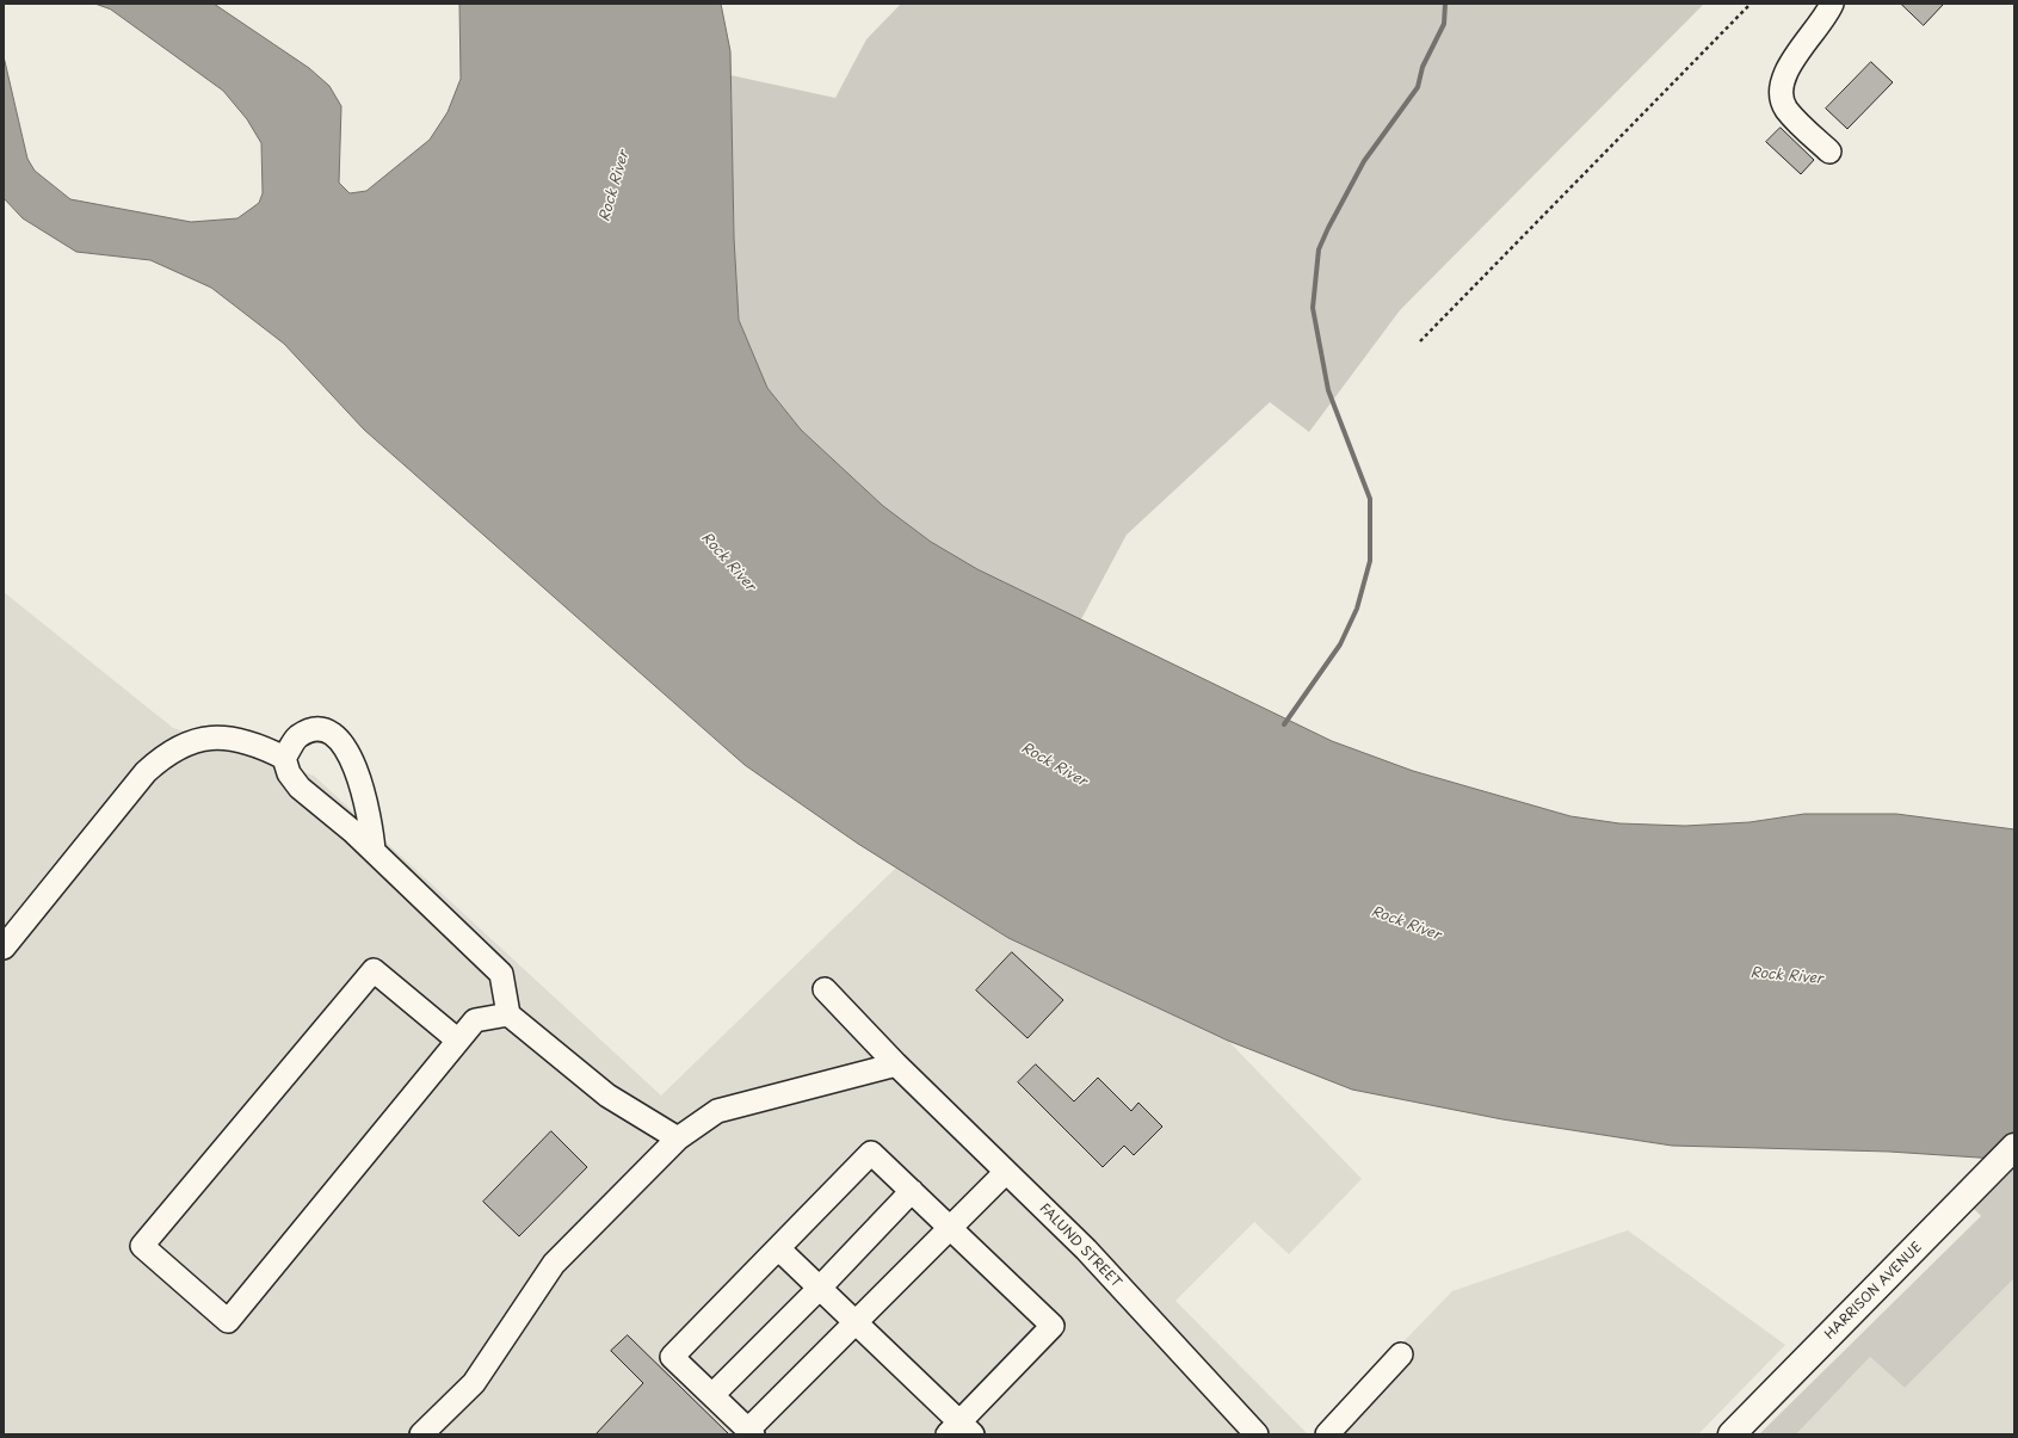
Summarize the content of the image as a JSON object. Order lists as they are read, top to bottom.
{
  "streets": {
    "main road": ["HARRISON AVENUE"],
    "street": ["FALUND STREET"]
  },
  "water": ["Rock River"]
}
